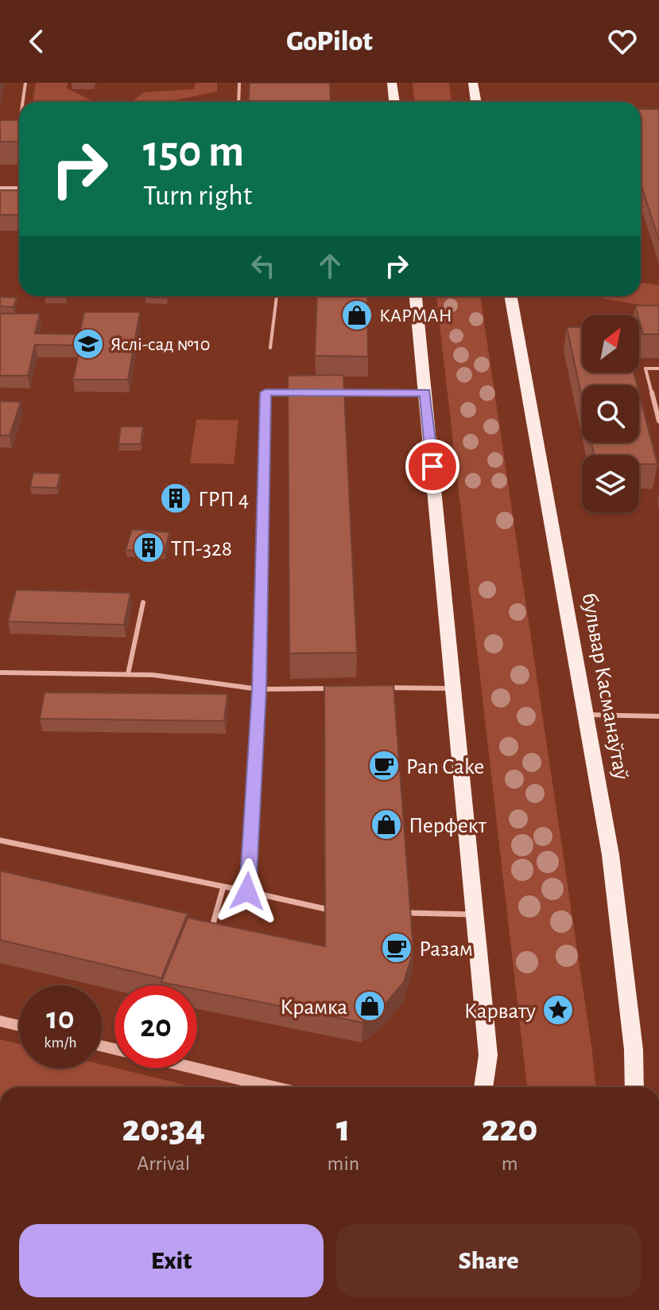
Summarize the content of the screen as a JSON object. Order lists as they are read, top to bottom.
{
  "streets": {
    "main road": ["бульвар Касманаўтаў"]
  },
  "places": {
    "shop": ["КАРМАН", "Перфект", "Крамка"],
    "school or university": ["Яслі-сад №10"],
    "building": ["ГРП 4", "ТП-328"],
    "cafe": ["Pan Cake", "Разам"],
    "place": ["Карвату"]
  },
  "north": "top right",
  "page": {
    "header": "GoPilot",
    "turn": ["150 m", "Turn right"],
    "speed": "10 km/h",
    "limit": "20",
    "eta": [
      "20:34",
      "Arrival",
      "1",
      "min",
      "220",
      "m"
    ],
    "buttons": ["Exit", "Share"]
  }
}
